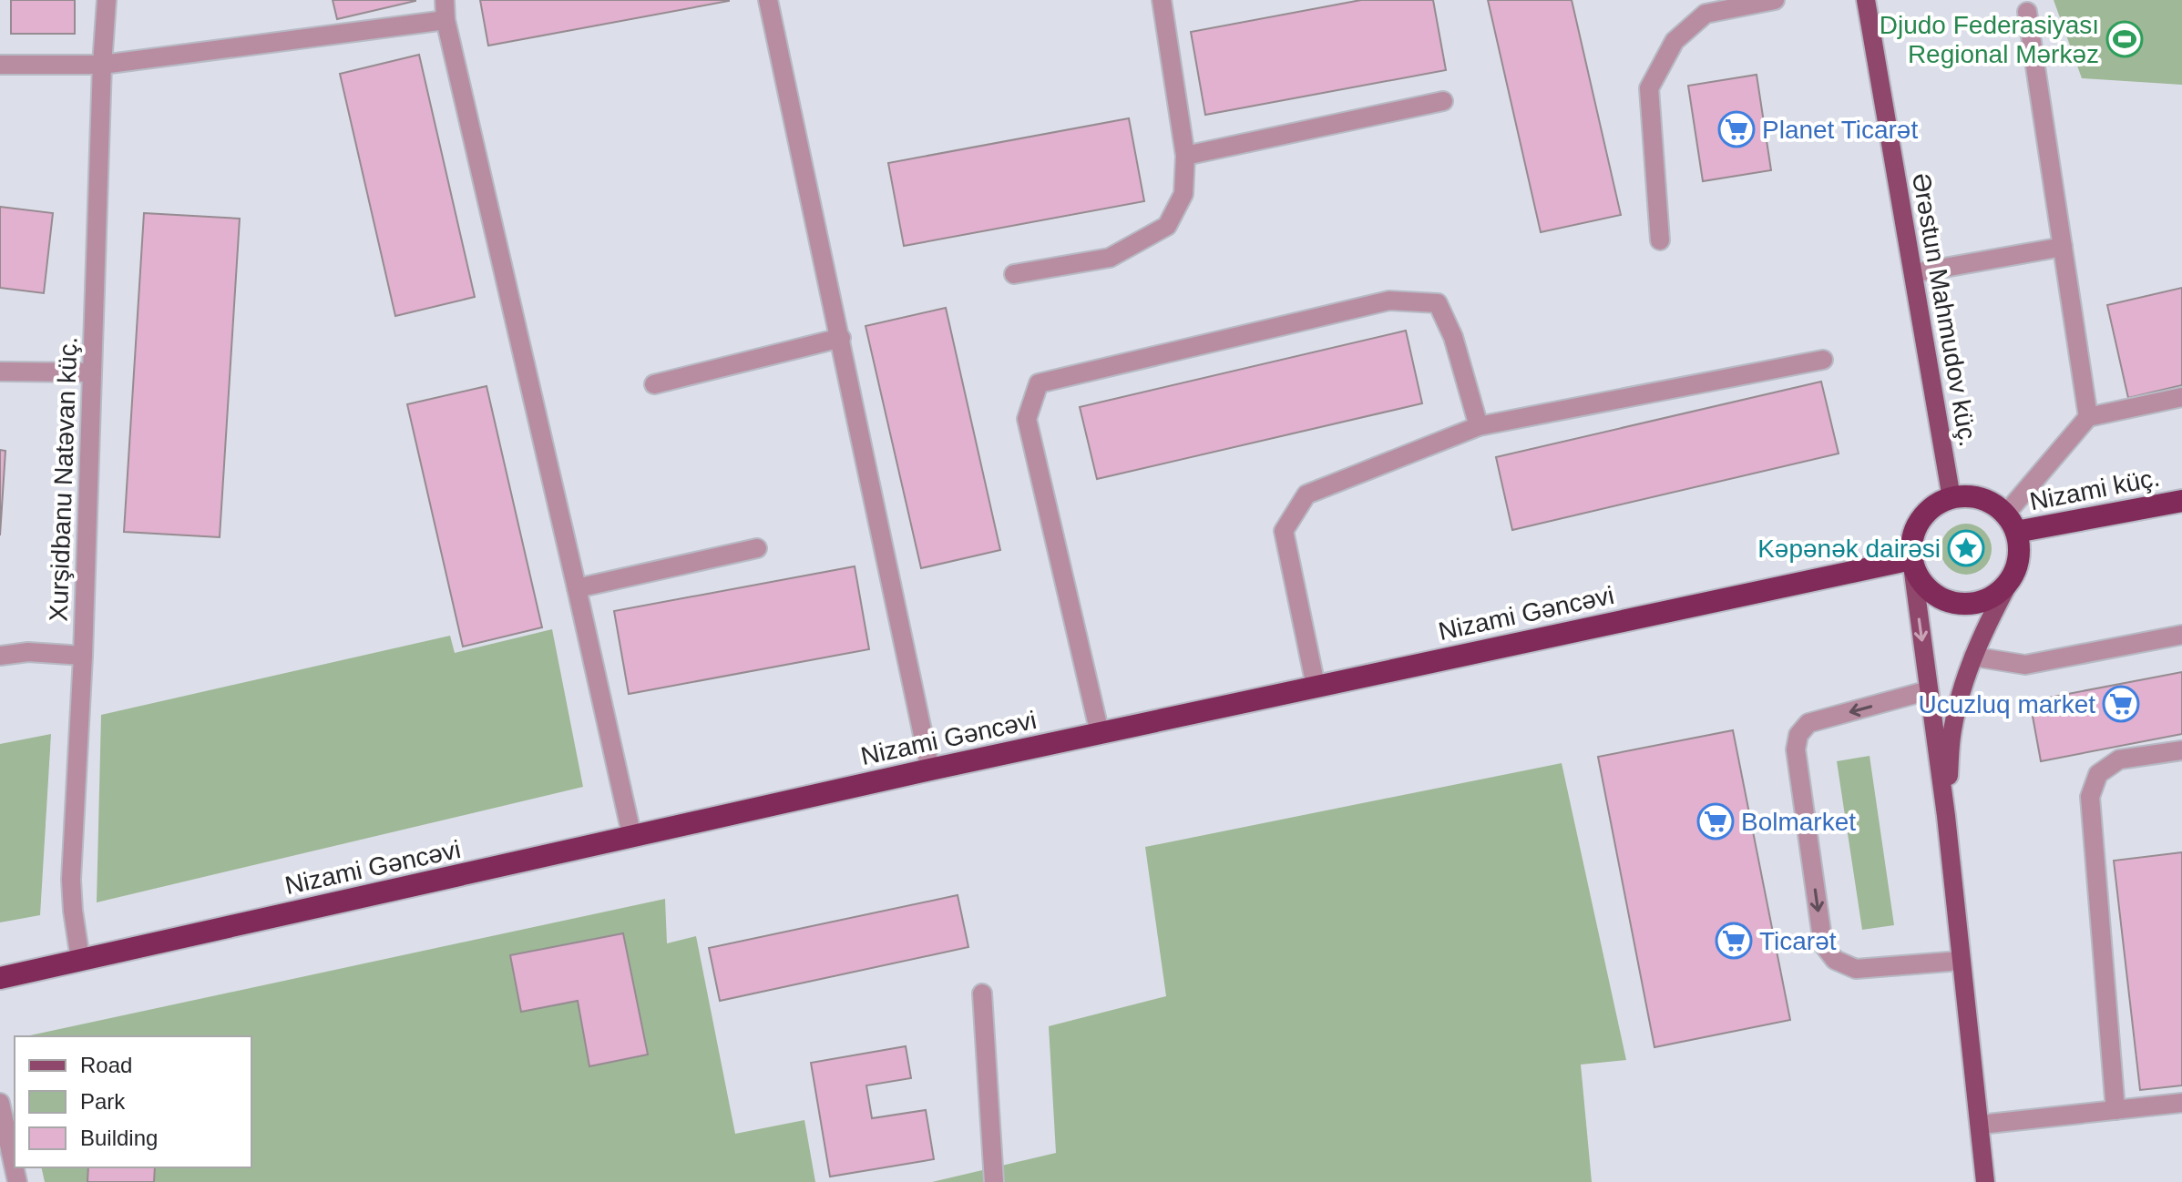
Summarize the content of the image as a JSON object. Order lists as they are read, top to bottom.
{
  "streets": {
    "highway": ["Nizami küç.", "Nizami Gəncəvi"],
    "main road": ["Ərəstun Mahmudov küç."],
    "street": ["Xurşidbanu Natəvan küç."]
  },
  "crossings": [
    ["Ərəstun Mahmudov küç.", "Nizami küç."],
    ["Ərəstun Mahmudov küç.", "Nizami Gəncəvi"],
    ["Xurşidbanu Natəvan küç.", "Nizami Gəncəvi"],
    ["Nizami küç.", "Nizami Gəncəvi"]
  ],
  "places": {
    "sports": ["Djudo Federasiyası Regional Mərkəz"],
    "supermarket": [
      "Planet Ticarət",
      "Ucuzluq market",
      "Bolmarket",
      "Ticarət"
    ],
    "place": ["Kəpənək dairəsi"]
  },
  "legend": ["Road", "Park", "Building"]
}
